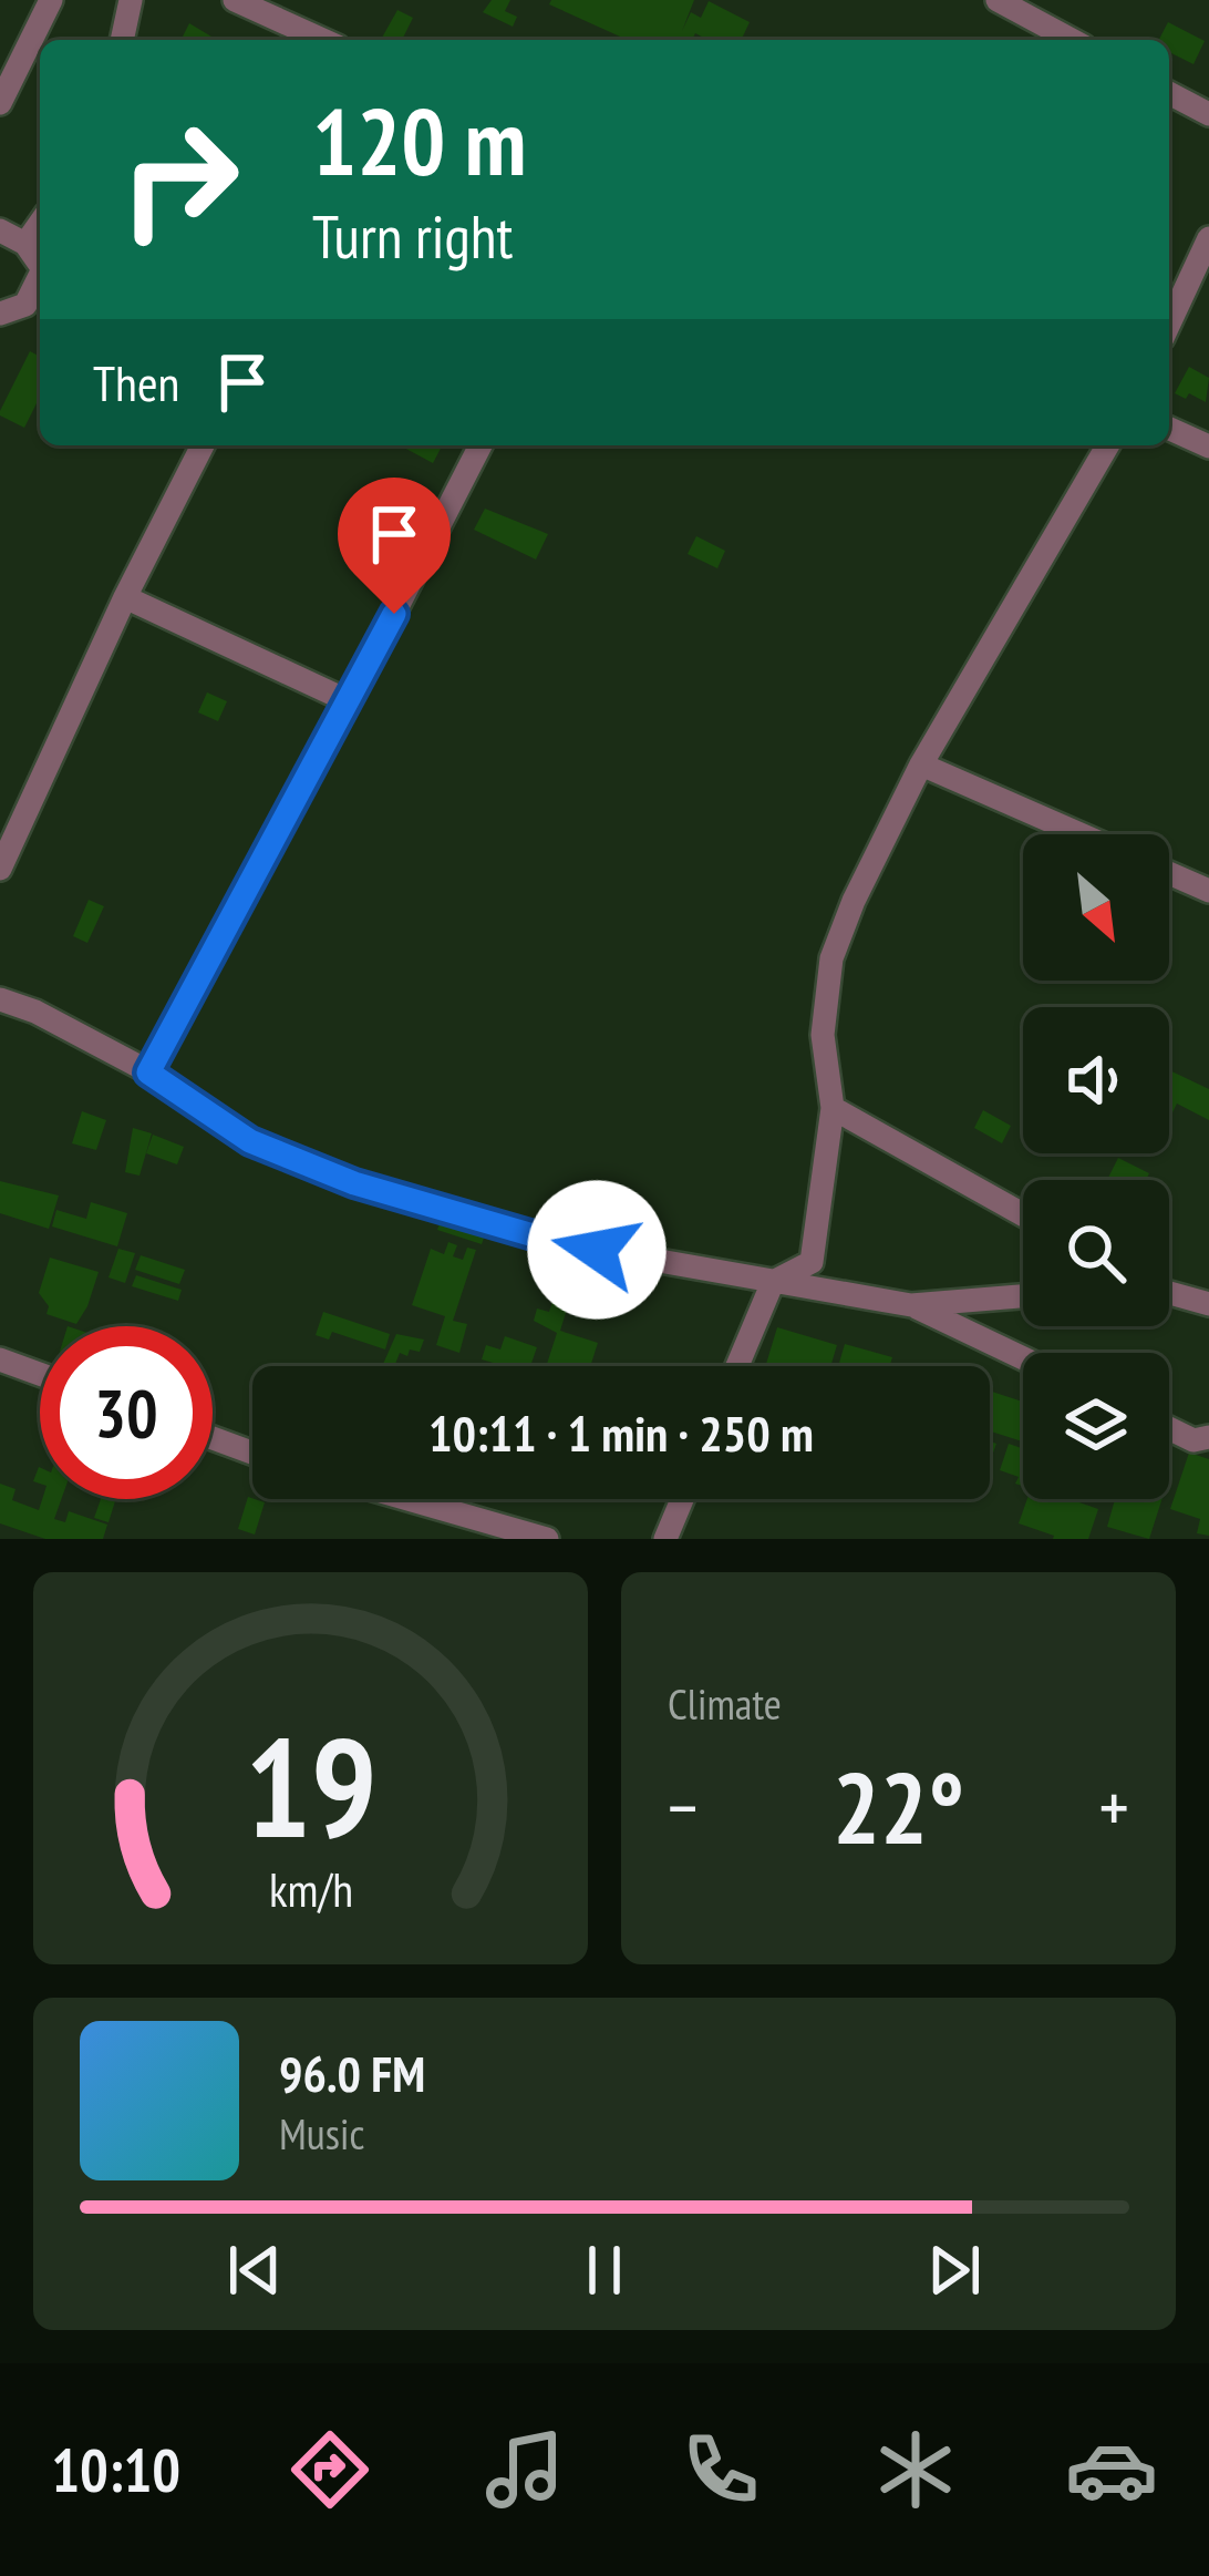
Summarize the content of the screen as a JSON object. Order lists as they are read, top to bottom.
{
  "north": "bottom right",
  "page": {
    "turn": ["120 m", "Turn right"],
    "then": "Then",
    "limit": "30",
    "trip": "10:11 · 1 min · 250 m",
    "tile": "Climate",
    "heat": ["−", "22°", "+"],
    "song": ["96.0 FM", "Music"],
    "tabs": "10:10",
    "gauge": ["19", "km/h"]
  }
}
